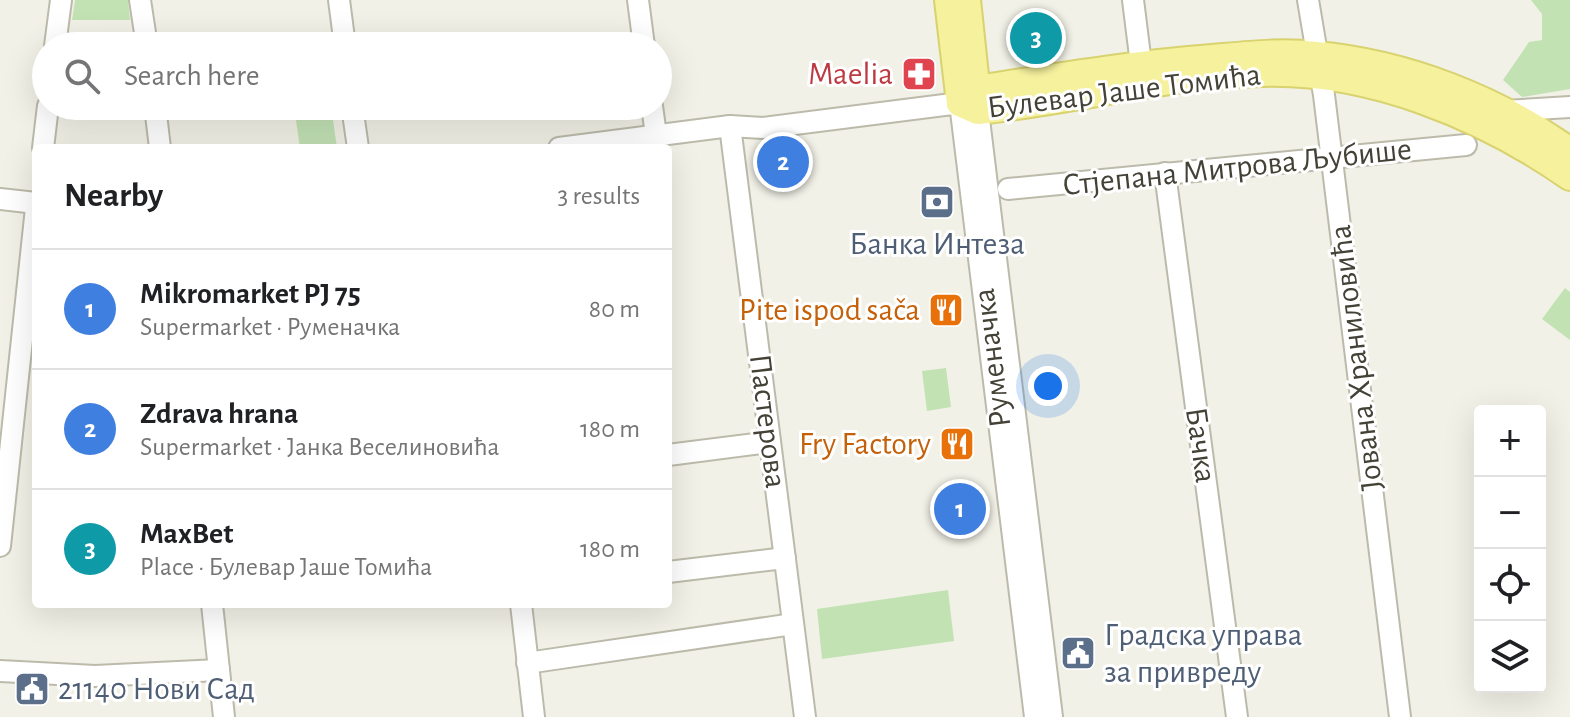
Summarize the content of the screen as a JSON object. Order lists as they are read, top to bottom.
{
  "streets": {
    "main road": ["Булевар Јаше Томића", "Руменачка"],
    "street": [
      "Стјепана Митрова Љубише",
      "Јована Храниловића",
      "Пастерова",
      "Бачка"
    ]
  },
  "crossings": [
    ["Булевар Јаше Томића", "Руменачка"],
    ["Булевар Јаше Томића", "Јована Храниловића"],
    ["Стјепана Митрова Љубише", "Јована Храниловића"],
    ["Стјепана Митрова Љубише", "Бачка"]
  ],
  "places": {
    "pharmacy": ["Maelia"],
    "bank": ["Банка Интеза"],
    "restaurant": ["Pite ispod sača", "Fry Factory"],
    "public building": ["Градска управа за привреду", "21140 Нови Сад"]
  },
  "page": {
    "pins": ["3", "2", "1"],
    "search": "Search here",
    "heading": ["Nearby", "3 results"],
    "list": [
      {
        "mark": "1",
        "name": "Mikromarket PJ 75",
        "note": "Supermarket · Руменачка",
        "value": "80 m"
      },
      {
        "mark": "2",
        "name": "Zdrava hrana",
        "note": "Supermarket · Јанка Веселиновића",
        "value": "180 m"
      },
      {
        "mark": "3",
        "name": "MaxBet",
        "note": "Place · Булевар Јаше Томића",
        "value": "180 m"
      }
    ],
    "map_buttons": ["+", "−"]
  }
}
